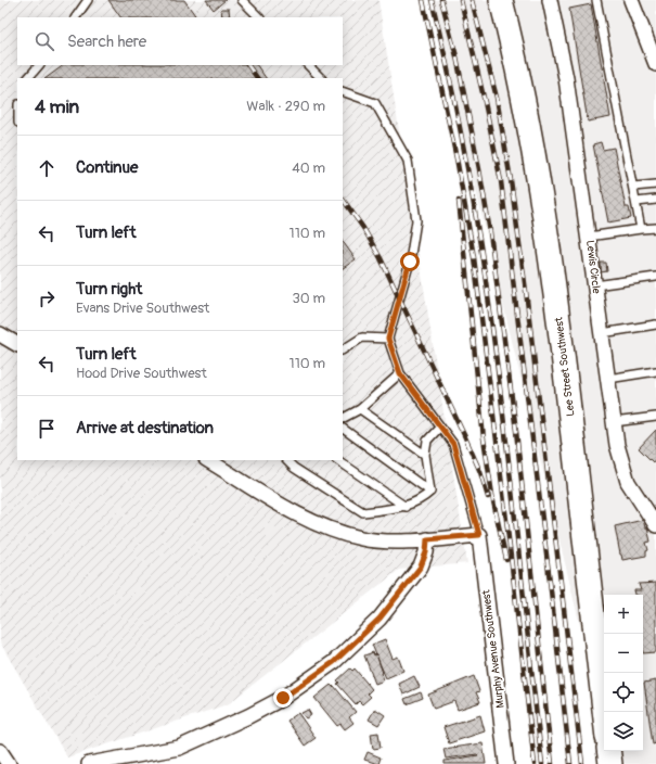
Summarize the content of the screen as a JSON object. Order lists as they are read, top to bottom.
{
  "streets": {
    "main road": ["Lee Street Southwest"],
    "street": ["Lewis Circle", "Murphy Avenue Southwest"]
  },
  "page": {
    "search": "Search here",
    "heading": ["4 min", "Walk · 290 m"],
    "list": [
      ["Continue", "40 m"],
      ["Turn left", "110 m"],
      ["Turn right", "Evans Drive Southwest", "30 m"],
      ["Turn left", "Hood Drive Southwest", "110 m"],
      "Arrive at destination"
    ],
    "map_buttons": ["+", "−"]
  }
}
